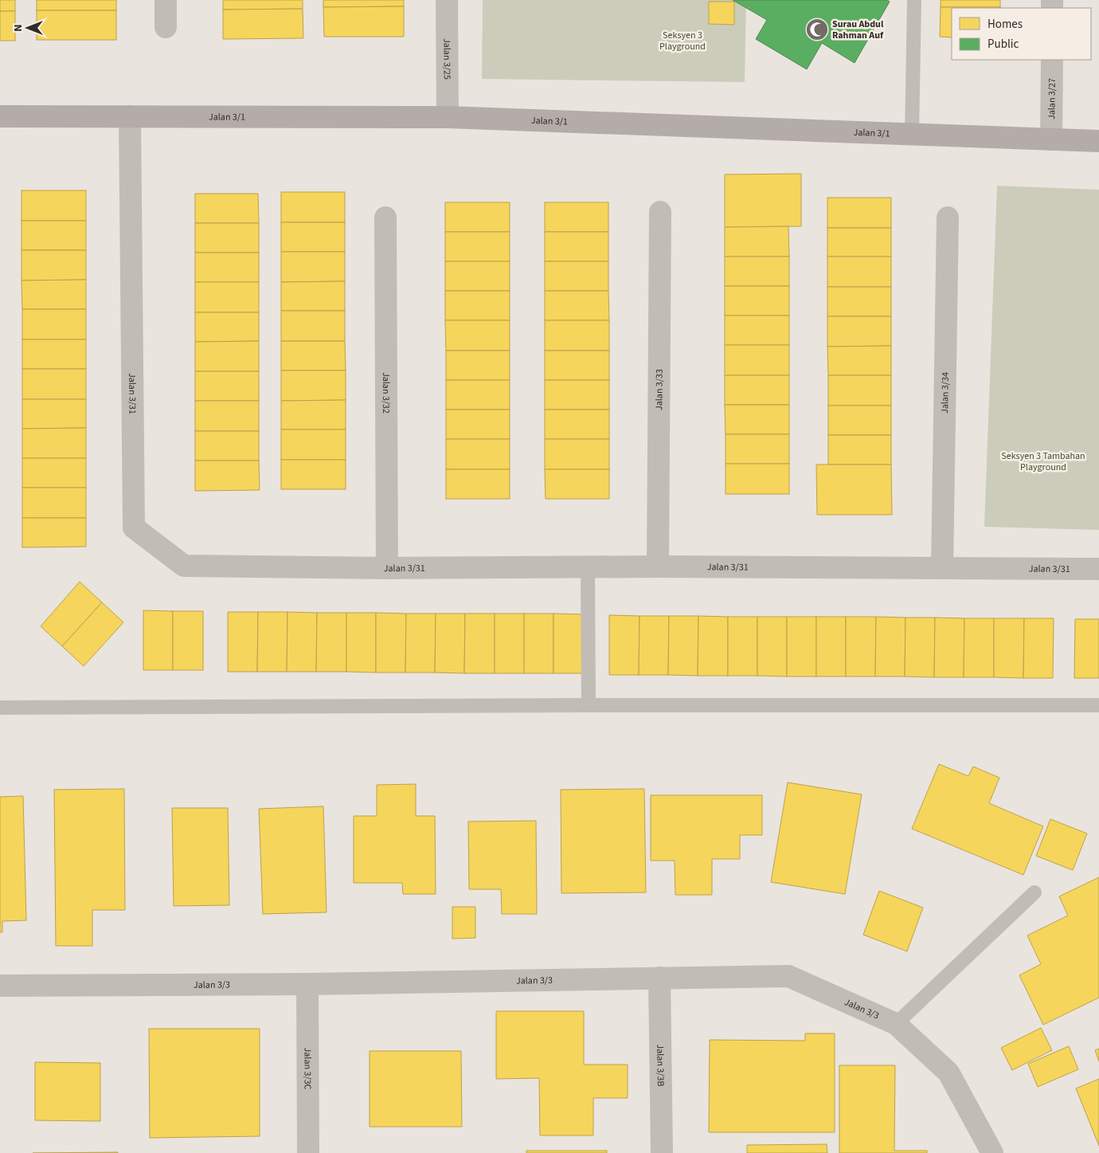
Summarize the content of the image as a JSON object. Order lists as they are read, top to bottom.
{
  "streets": {
    "street": [
      "Jalan 3/25",
      "Jalan 3/27",
      "Jalan 3/1",
      "Jalan 3/33",
      "Jalan 3/31",
      "Jalan 3/32",
      "Jalan 3/34",
      "Jalan 3/3",
      "Jalan 3/3B",
      "Jalan 3/3C"
    ]
  },
  "crossings": [
    ["Jalan 3/25", "Jalan 3/1"],
    ["Jalan 3/27", "Jalan 3/1"],
    ["Jalan 3/1", "Jalan 3/31"],
    ["Jalan 3/33", "Jalan 3/31"],
    ["Jalan 3/31", "Jalan 3/32"],
    ["Jalan 3/31", "Jalan 3/34"],
    ["Jalan 3/3", "Jalan 3/3B"],
    ["Jalan 3/3", "Jalan 3/3C"]
  ],
  "parks": ["Seksyen 3 Playground", "Seksyen 3 Tambahan Playground"],
  "places": {
    "mosque": ["Surau Abdul Rahman Auf"]
  },
  "legend": ["Homes", "Public"],
  "north": "left"
}
